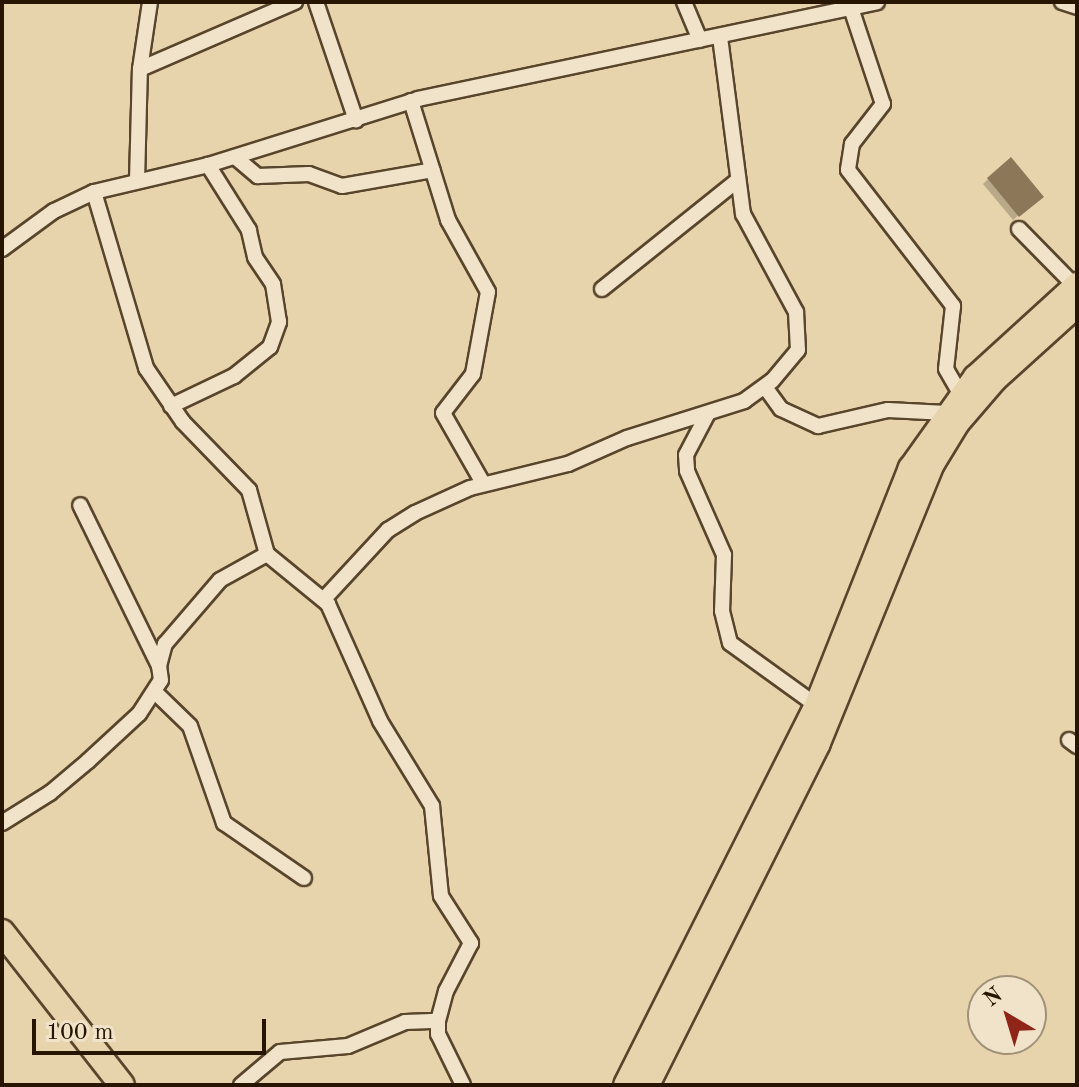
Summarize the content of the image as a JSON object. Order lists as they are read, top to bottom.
{
  "scale_bar": "100 m",
  "north": "top left"
}
